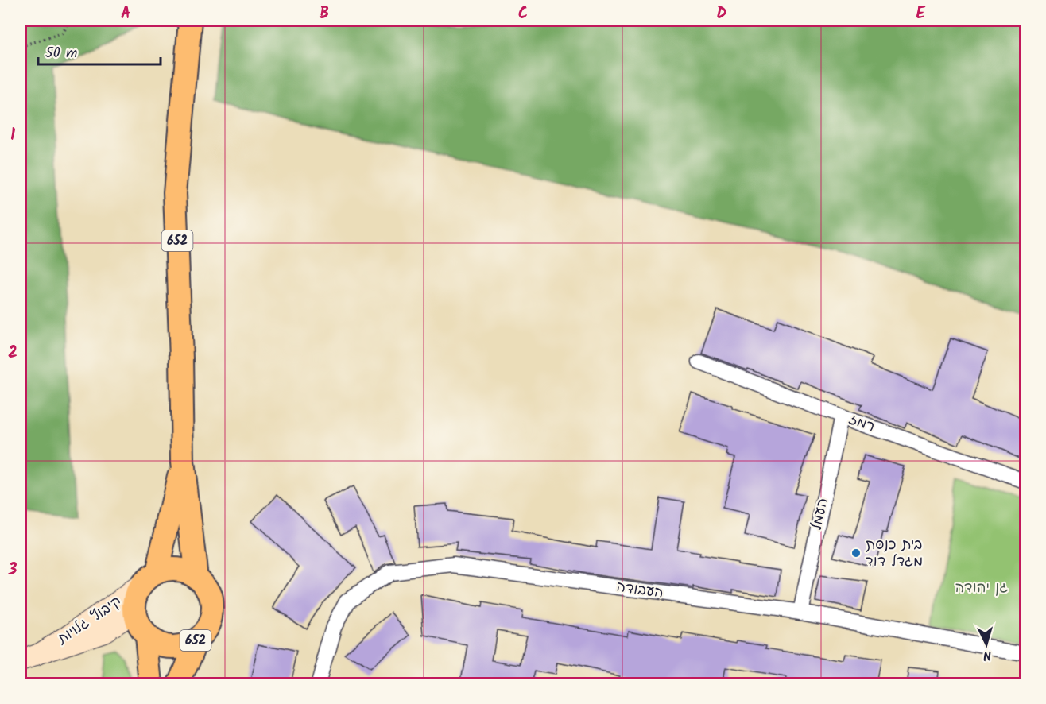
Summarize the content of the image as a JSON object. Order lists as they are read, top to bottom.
{
  "streets": {
    "main road": ["652"],
    "street": [
      "רמז",
      "העמל",
      "העבודה",
      "קיבוץ גלויות"
    ]
  },
  "crossings": [
    ["652", "קיבוץ גלויות"],
    ["רמז", "העמל"],
    ["העמל", "העבודה"]
  ],
  "parks": ["גן יהודה"],
  "places": ["בית כנסת מגדל דוד"],
  "scale_bar": "50 m",
  "north": "bottom",
  "grid": {
    "columns": [
      "A",
      "B",
      "C",
      "D",
      "E"
    ],
    "rows": ["1", "2", "3"]
  }
}
